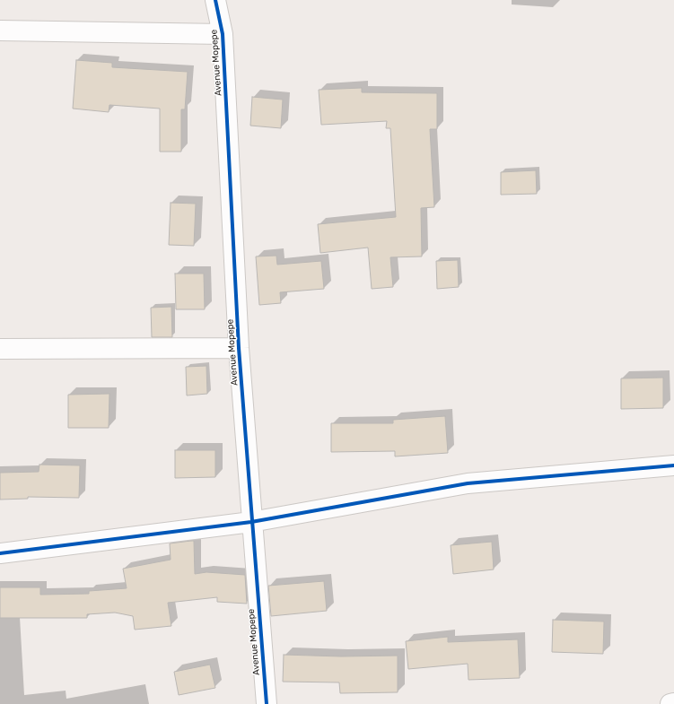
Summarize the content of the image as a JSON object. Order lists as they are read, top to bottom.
{
  "streets": {
    "street": ["Avenue Mopepe"]
  }
}
